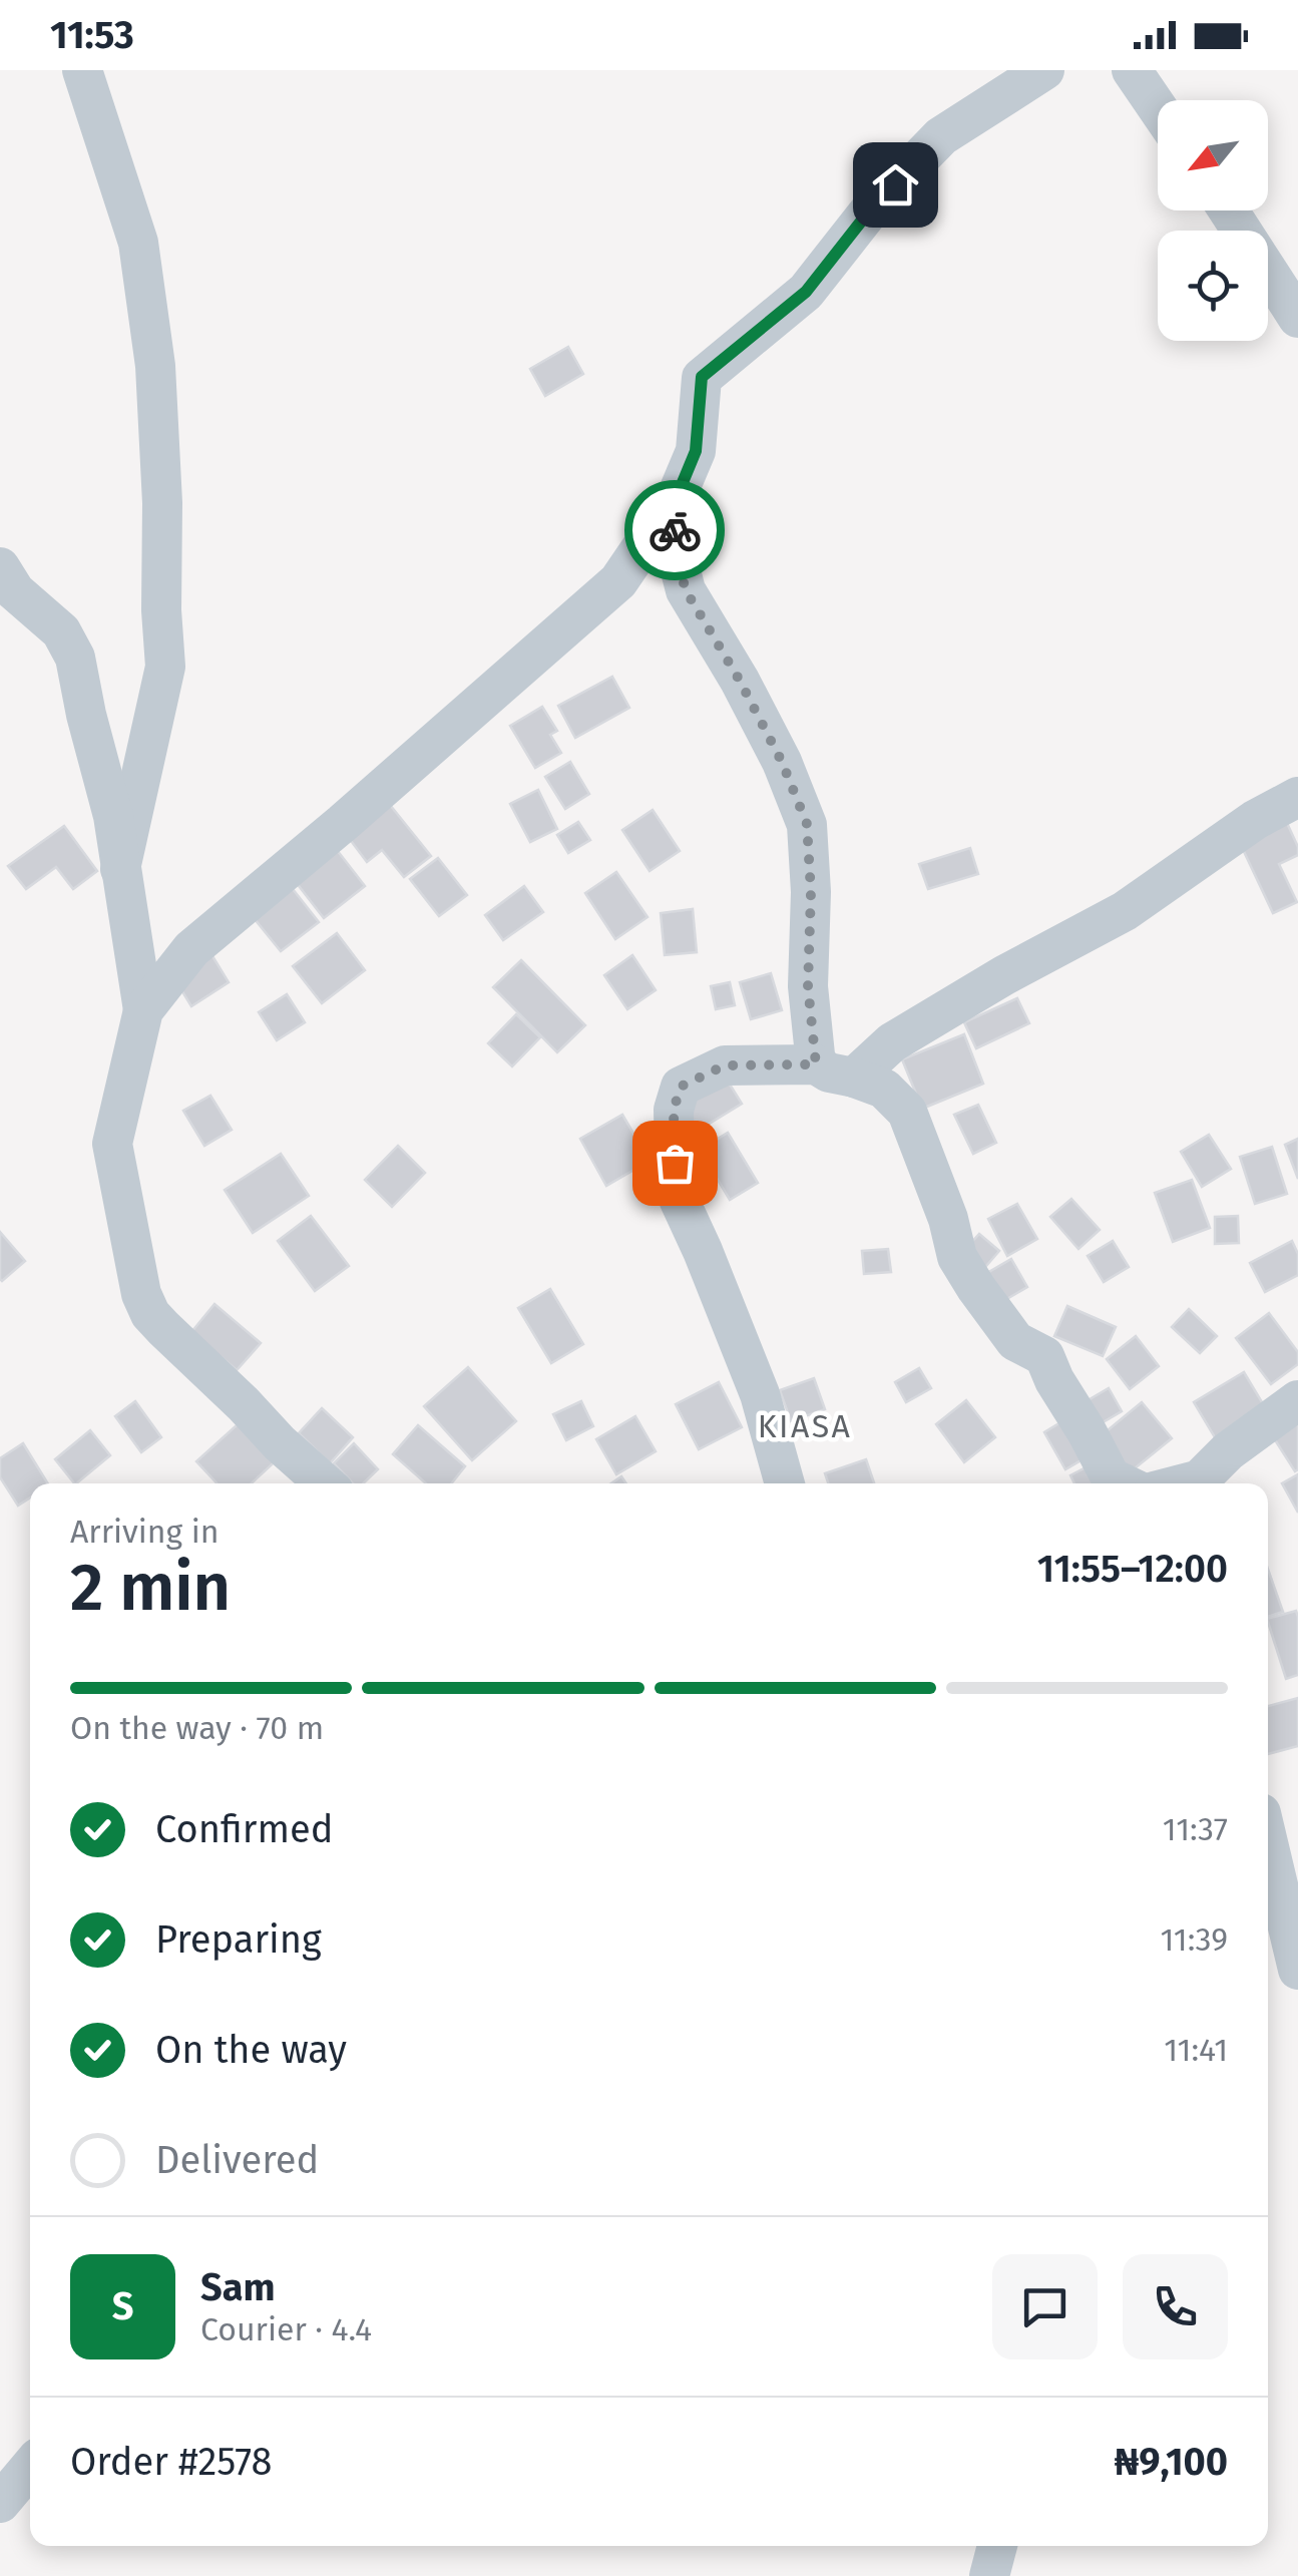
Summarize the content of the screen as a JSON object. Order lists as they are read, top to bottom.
{
  "districts": ["KIASA"],
  "north": "bottom left",
  "page": {
    "status": "11:53",
    "heading": ["2 min", "Arriving in", "11:55–12:00"],
    "panel": [
      "Sam",
      "Courier · 4.4",
      "Order #2578",
      "₦9,100"
    ],
    "bar": "On the way · 70 m",
    "list": [
      ["Confirmed", "11:37"],
      ["Preparing", "11:39"],
      ["On the way", "11:41"],
      "Delivered"
    ],
    "round": "S"
  }
}
